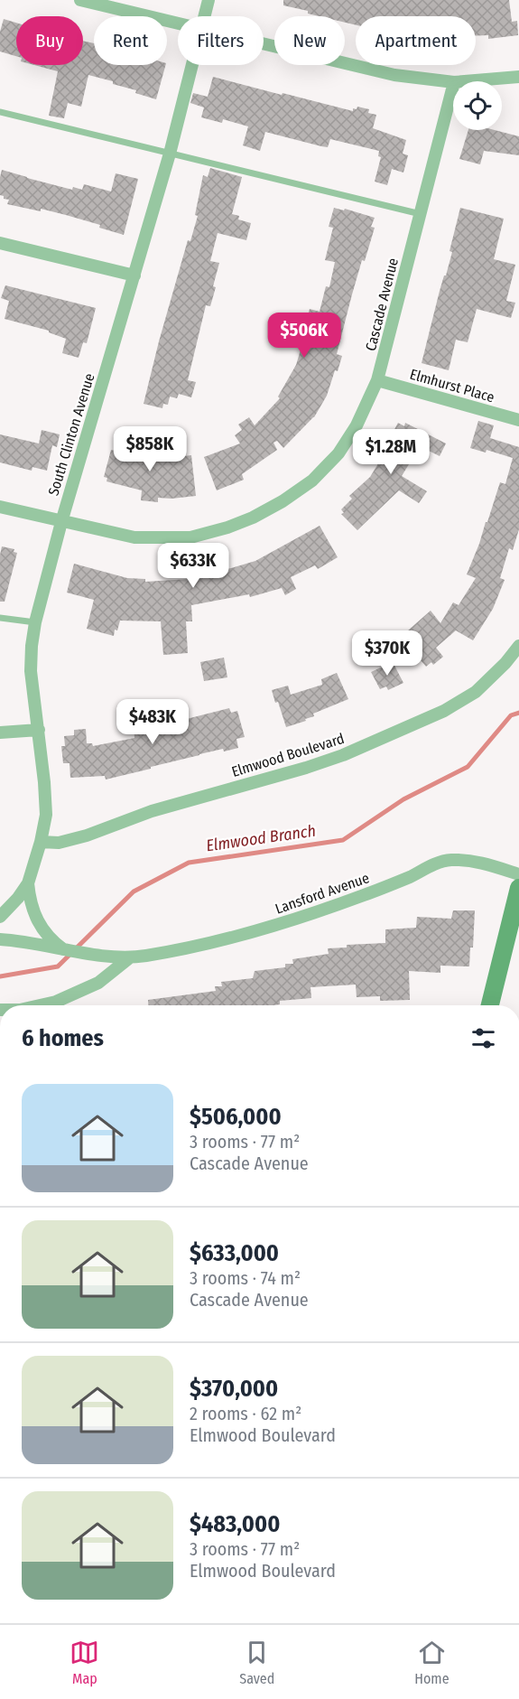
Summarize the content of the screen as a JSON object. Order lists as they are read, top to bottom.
{
  "streets": {
    "street": [
      "Cascade Avenue",
      "Elmhurst Place",
      "South Clinton Avenue",
      "Elmwood Boulevard",
      "Lansford Avenue"
    ]
  },
  "crossings": [
    ["Cascade Avenue", "Elmhurst Place"],
    ["Cascade Avenue", "South Clinton Avenue"],
    ["South Clinton Avenue", "Elmwood Boulevard"]
  ],
  "water": ["Elmwood Branch"],
  "page": {
    "chip": [
      "Buy",
      "Rent",
      "Filters",
      "New",
      "Apartment"
    ],
    "price": [
      "$506K",
      "$858K",
      "$1.28M",
      "$633K",
      "$370K",
      "$483K"
    ],
    "heading": "6 homes",
    "list": [
      {
        "name": "$506,000",
        "note": "3 rooms · 77 m² · Cascade Avenue"
      },
      {
        "name": "$633,000",
        "note": "3 rooms · 74 m² · Cascade Avenue"
      },
      {
        "name": "$370,000",
        "note": "2 rooms · 62 m² · Elmwood Boulevard"
      },
      {
        "name": "$483,000",
        "note": "3 rooms · 77 m² · Elmwood Boulevard"
      }
    ],
    "tabs": ["Map", "Saved", "Home"]
  }
}
